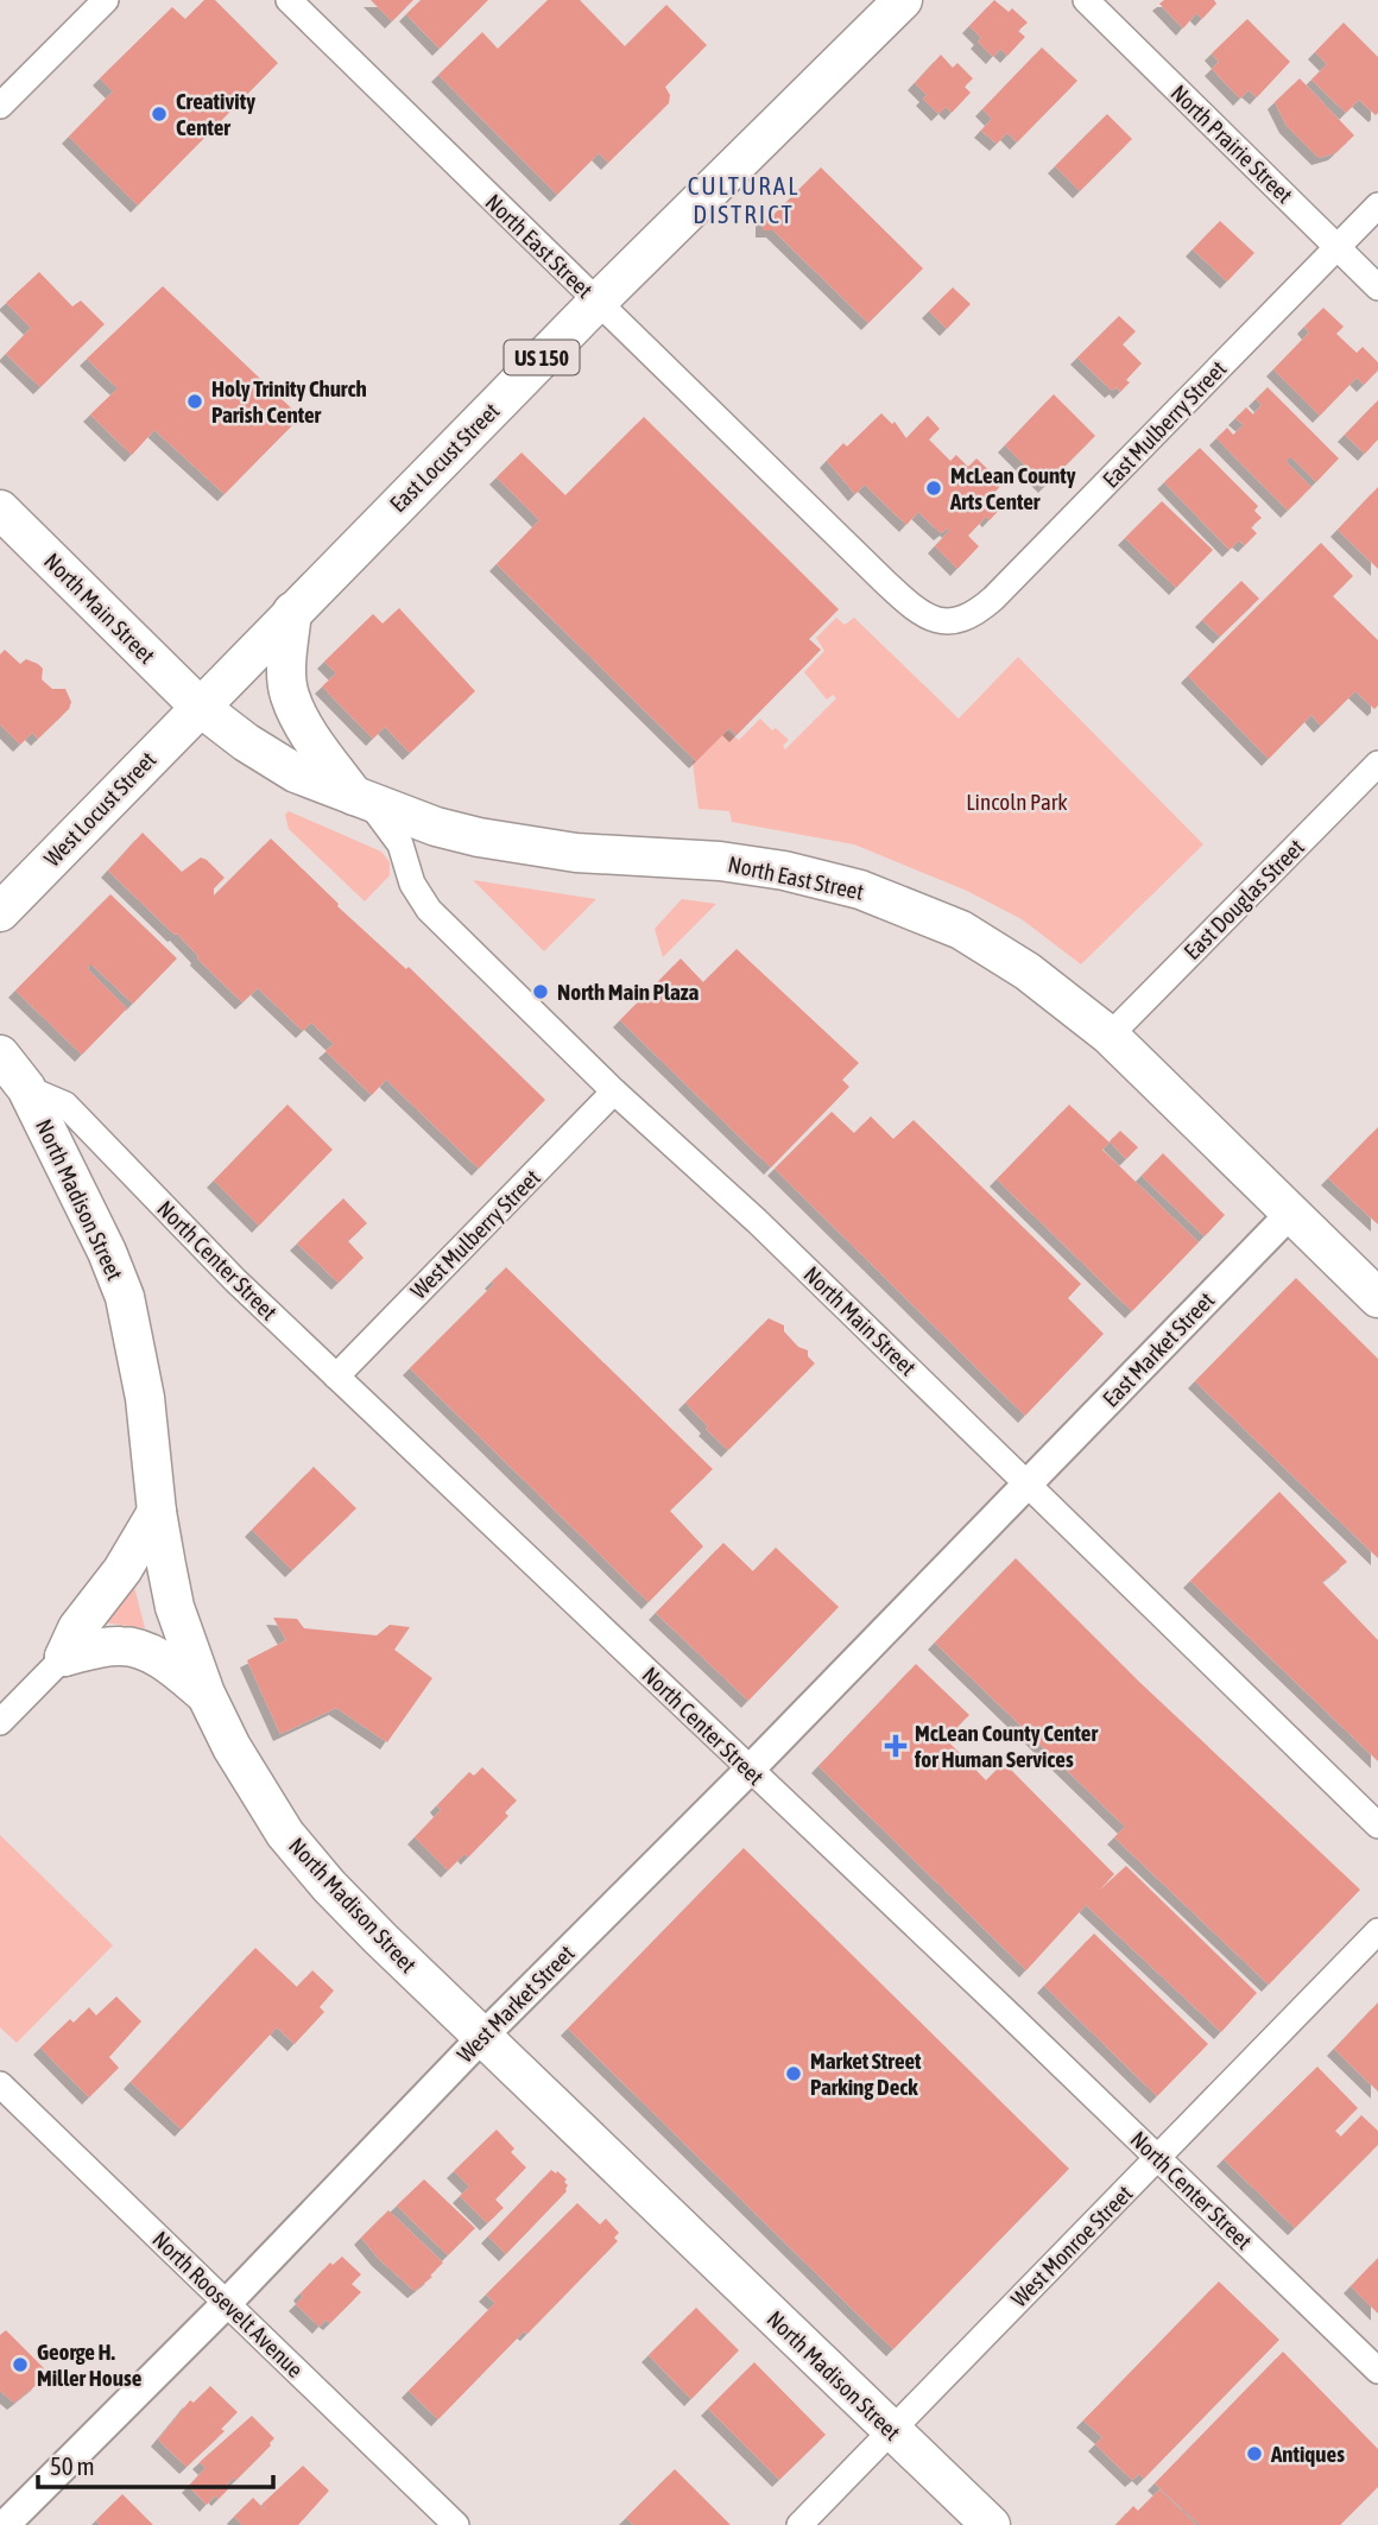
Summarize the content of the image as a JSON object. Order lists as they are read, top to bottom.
{
  "streets": {
    "main road": [
      "North East Street",
      "US 150",
      "East Locust Street",
      "North Main Street",
      "West Locust Street",
      "North Madison Street"
    ],
    "street": [
      "North Prairie Street",
      "East Mulberry Street",
      "East Douglas Street",
      "West Mulberry Street",
      "North Center Street",
      "East Market Street",
      "West Market Street",
      "West Monroe Street",
      "North Roosevelt Avenue"
    ]
  },
  "crossings": [
    ["North Prairie Street", "East Mulberry Street"],
    ["North East Street", "East Mulberry Street"],
    ["North East Street", "East Locust Street"],
    ["North East Street", "North Main Street"],
    ["North East Street", "West Locust Street"],
    ["North East Street", "East Douglas Street"],
    ["North East Street", "East Market Street"],
    ["East Locust Street", "North Main Street"],
    ["East Locust Street", "West Locust Street"],
    ["North Main Street", "West Locust Street"],
    ["North Main Street", "West Mulberry Street"],
    ["North Main Street", "East Market Street"],
    ["North Main Street", "West Market Street"],
    ["North Madison Street", "North Center Street"],
    ["North Madison Street", "West Market Street"],
    ["North Madison Street", "West Monroe Street"],
    ["West Mulberry Street", "North Center Street"],
    ["North Center Street", "West Market Street"],
    ["North Center Street", "West Monroe Street"],
    ["East Market Street", "West Market Street"],
    ["West Market Street", "North Roosevelt Avenue"]
  ],
  "districts": ["CULTURAL DISTRICT"],
  "parks": ["Lincoln Park"],
  "places": {
    "other": [
      "Creativity Center",
      "Holy Trinity Church Parish Center",
      "McLean County Arts Center",
      "North Main Plaza",
      "Market Street Parking Deck",
      "George H. Miller House",
      "Antiques"
    ],
    "health": ["McLean County Center for Human Services"]
  },
  "scale_bar": "50 m"
}
